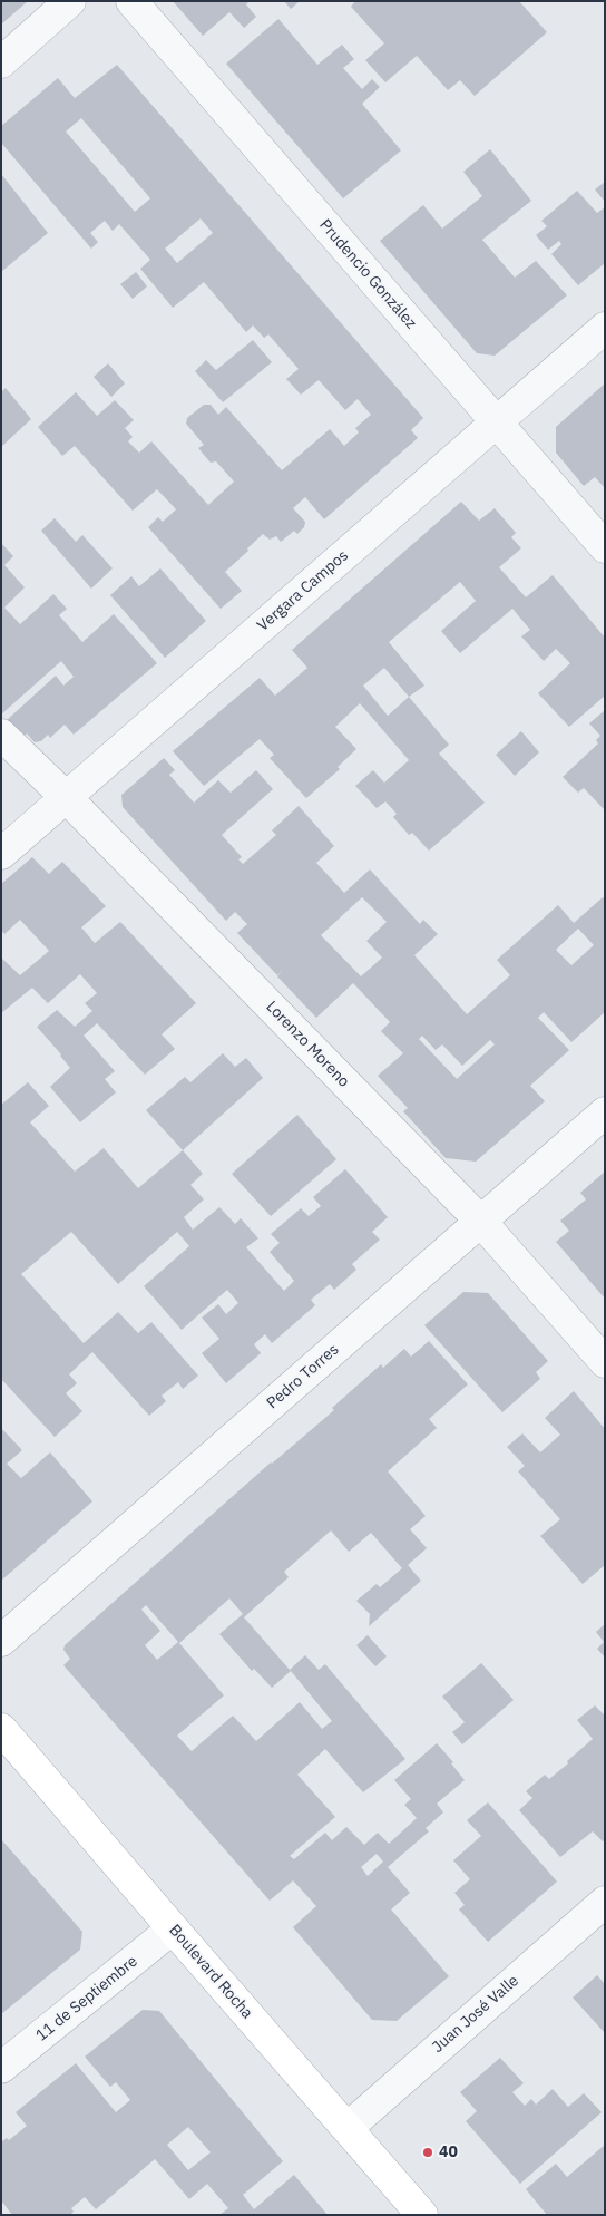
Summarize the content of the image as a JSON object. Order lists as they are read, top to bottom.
{
  "streets": {
    "main road": ["Boulevard Rocha"],
    "street": [
      "Prudencio González",
      "Vergara Campos",
      "Lorenzo Moreno",
      "Pedro Torres",
      "11 de Septiembre",
      "Juan José Valle"
    ]
  },
  "crossings": [
    ["Prudencio González", "Vergara Campos"],
    ["Vergara Campos", "Lorenzo Moreno"],
    ["Lorenzo Moreno", "Pedro Torres"],
    ["Boulevard Rocha", "11 de Septiembre"],
    ["Boulevard Rocha", "Juan José Valle"]
  ],
  "places": ["40"]
}
